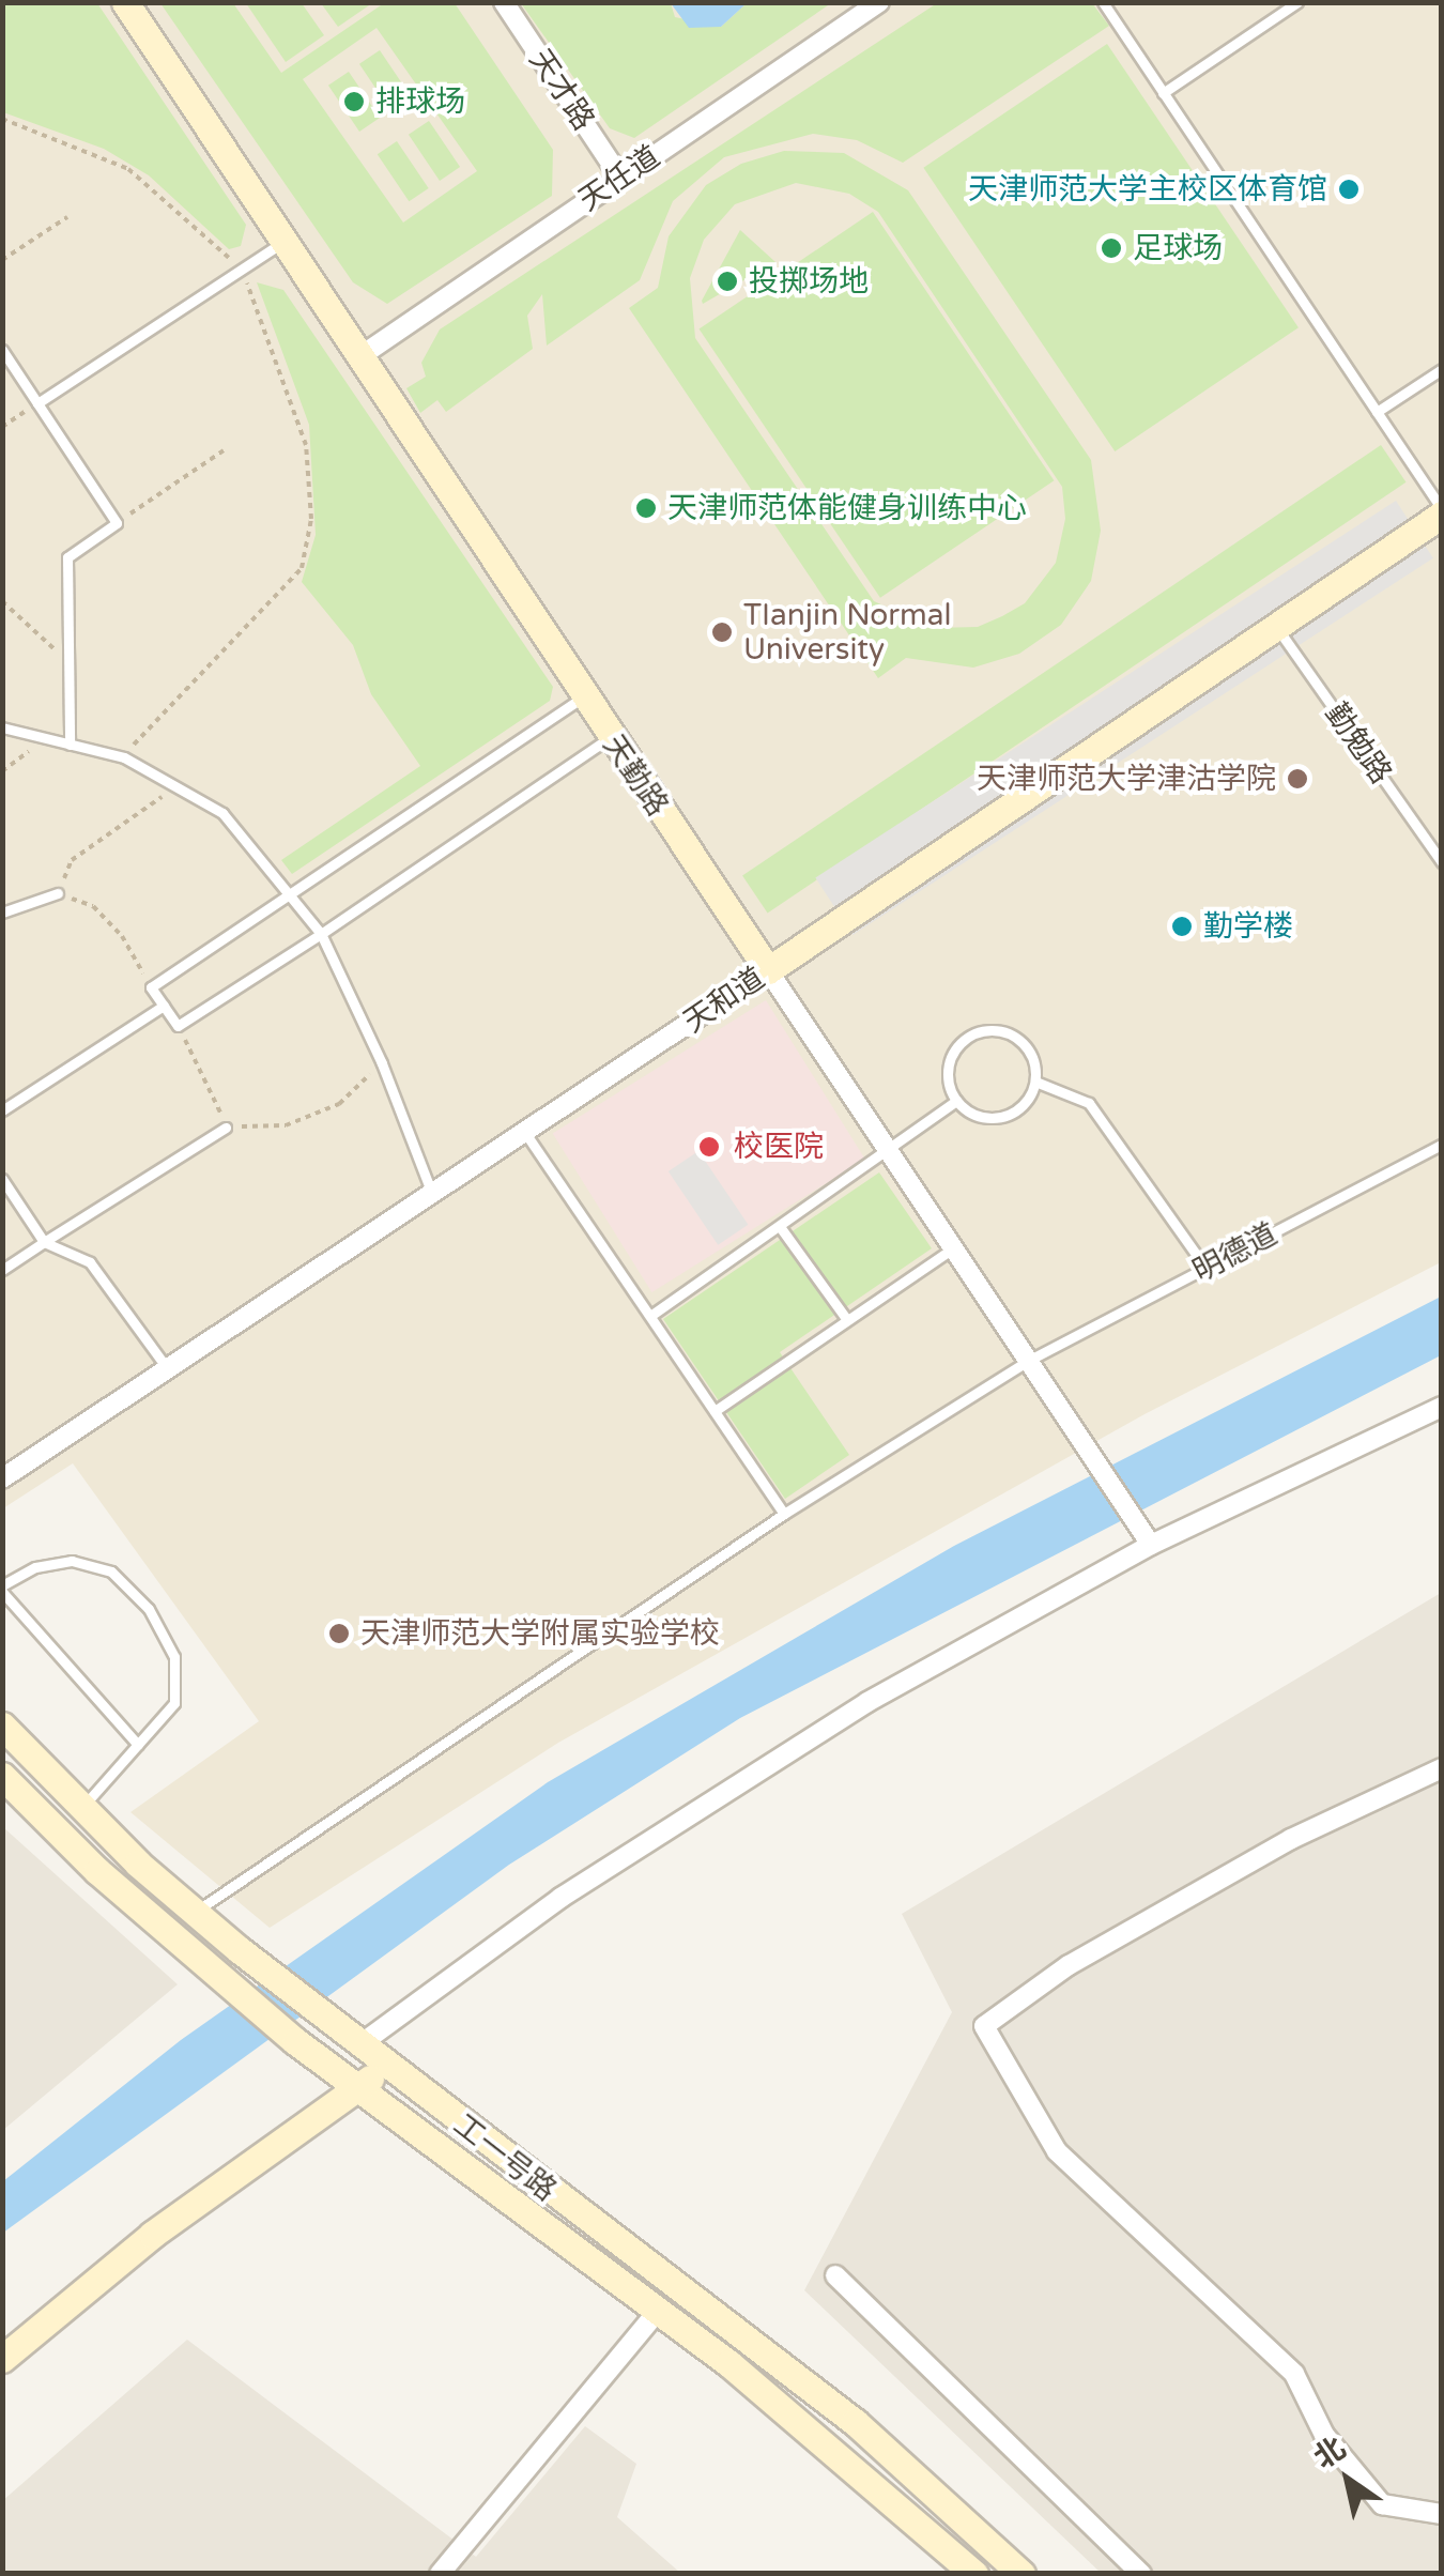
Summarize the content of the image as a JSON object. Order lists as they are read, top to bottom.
{
  "streets": {
    "main road": ["天勤路", "天和道", "工一号路"],
    "street": ["天才路", "天任道"],
    "lane": ["勤勉路", "明德道"]
  },
  "crossings": [
    ["天才路", "天任道"],
    ["天任道", "天勤路"],
    ["勤勉路", "天和道"],
    ["天勤路", "天和道"],
    ["天勤路", "明德道"],
    ["明德道", "工一号路"]
  ],
  "places": [
    "排球场",
    "天津师范大学主校区体育馆",
    "足球场",
    "投掷场地",
    "天津师范体能健身训练中心",
    "TIanjin Normal University",
    "天津师范大学津沽学院",
    "勤学楼",
    "校医院",
    "天津师范大学附属实验学校"
  ],
  "north": "top left"
}
